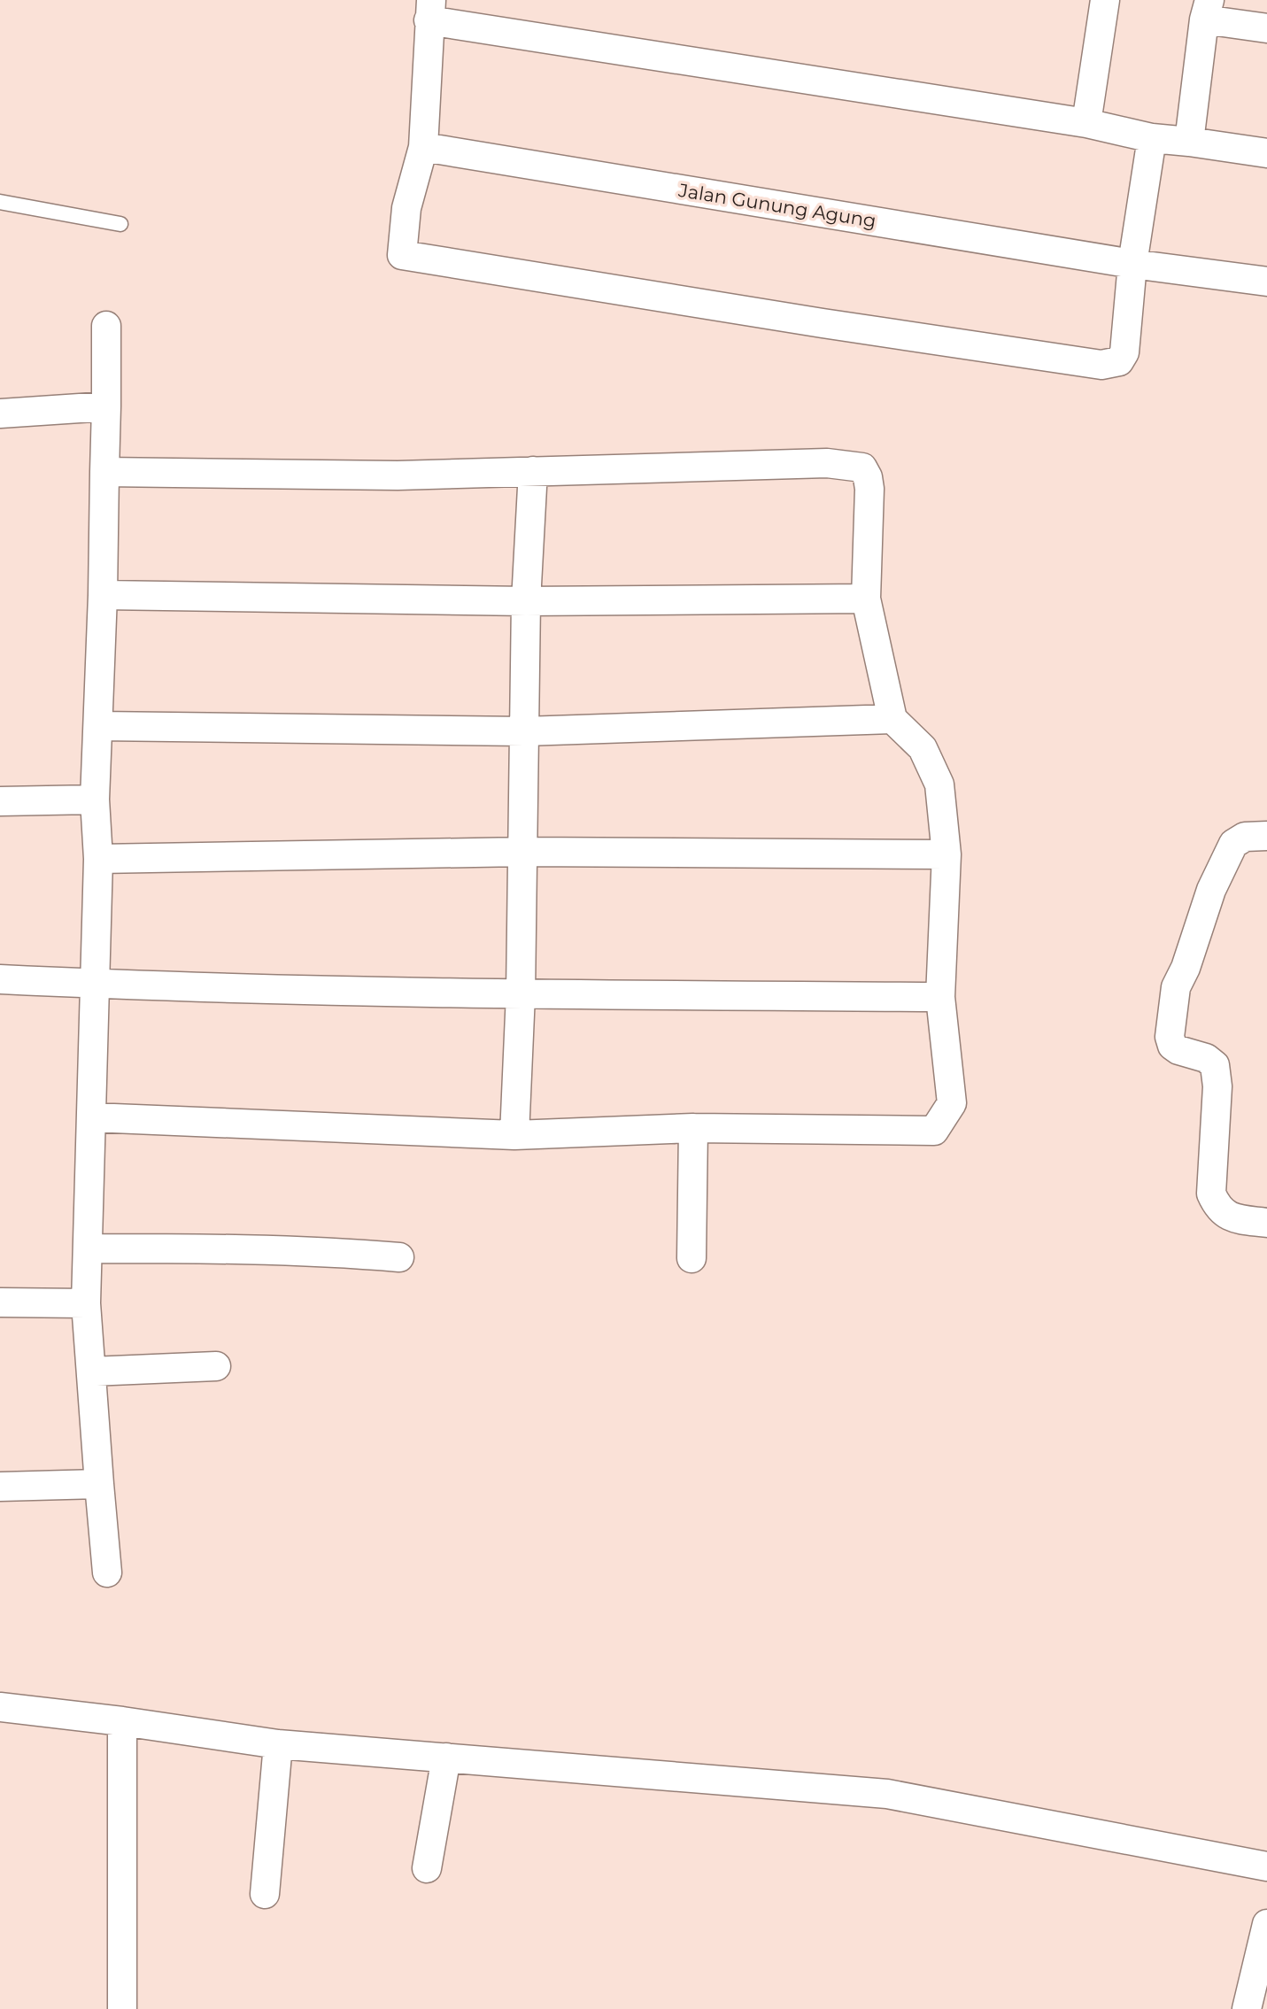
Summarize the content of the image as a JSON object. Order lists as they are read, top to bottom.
{
  "streets": {
    "street": ["Jalan Gunung Agung"]
  }
}
